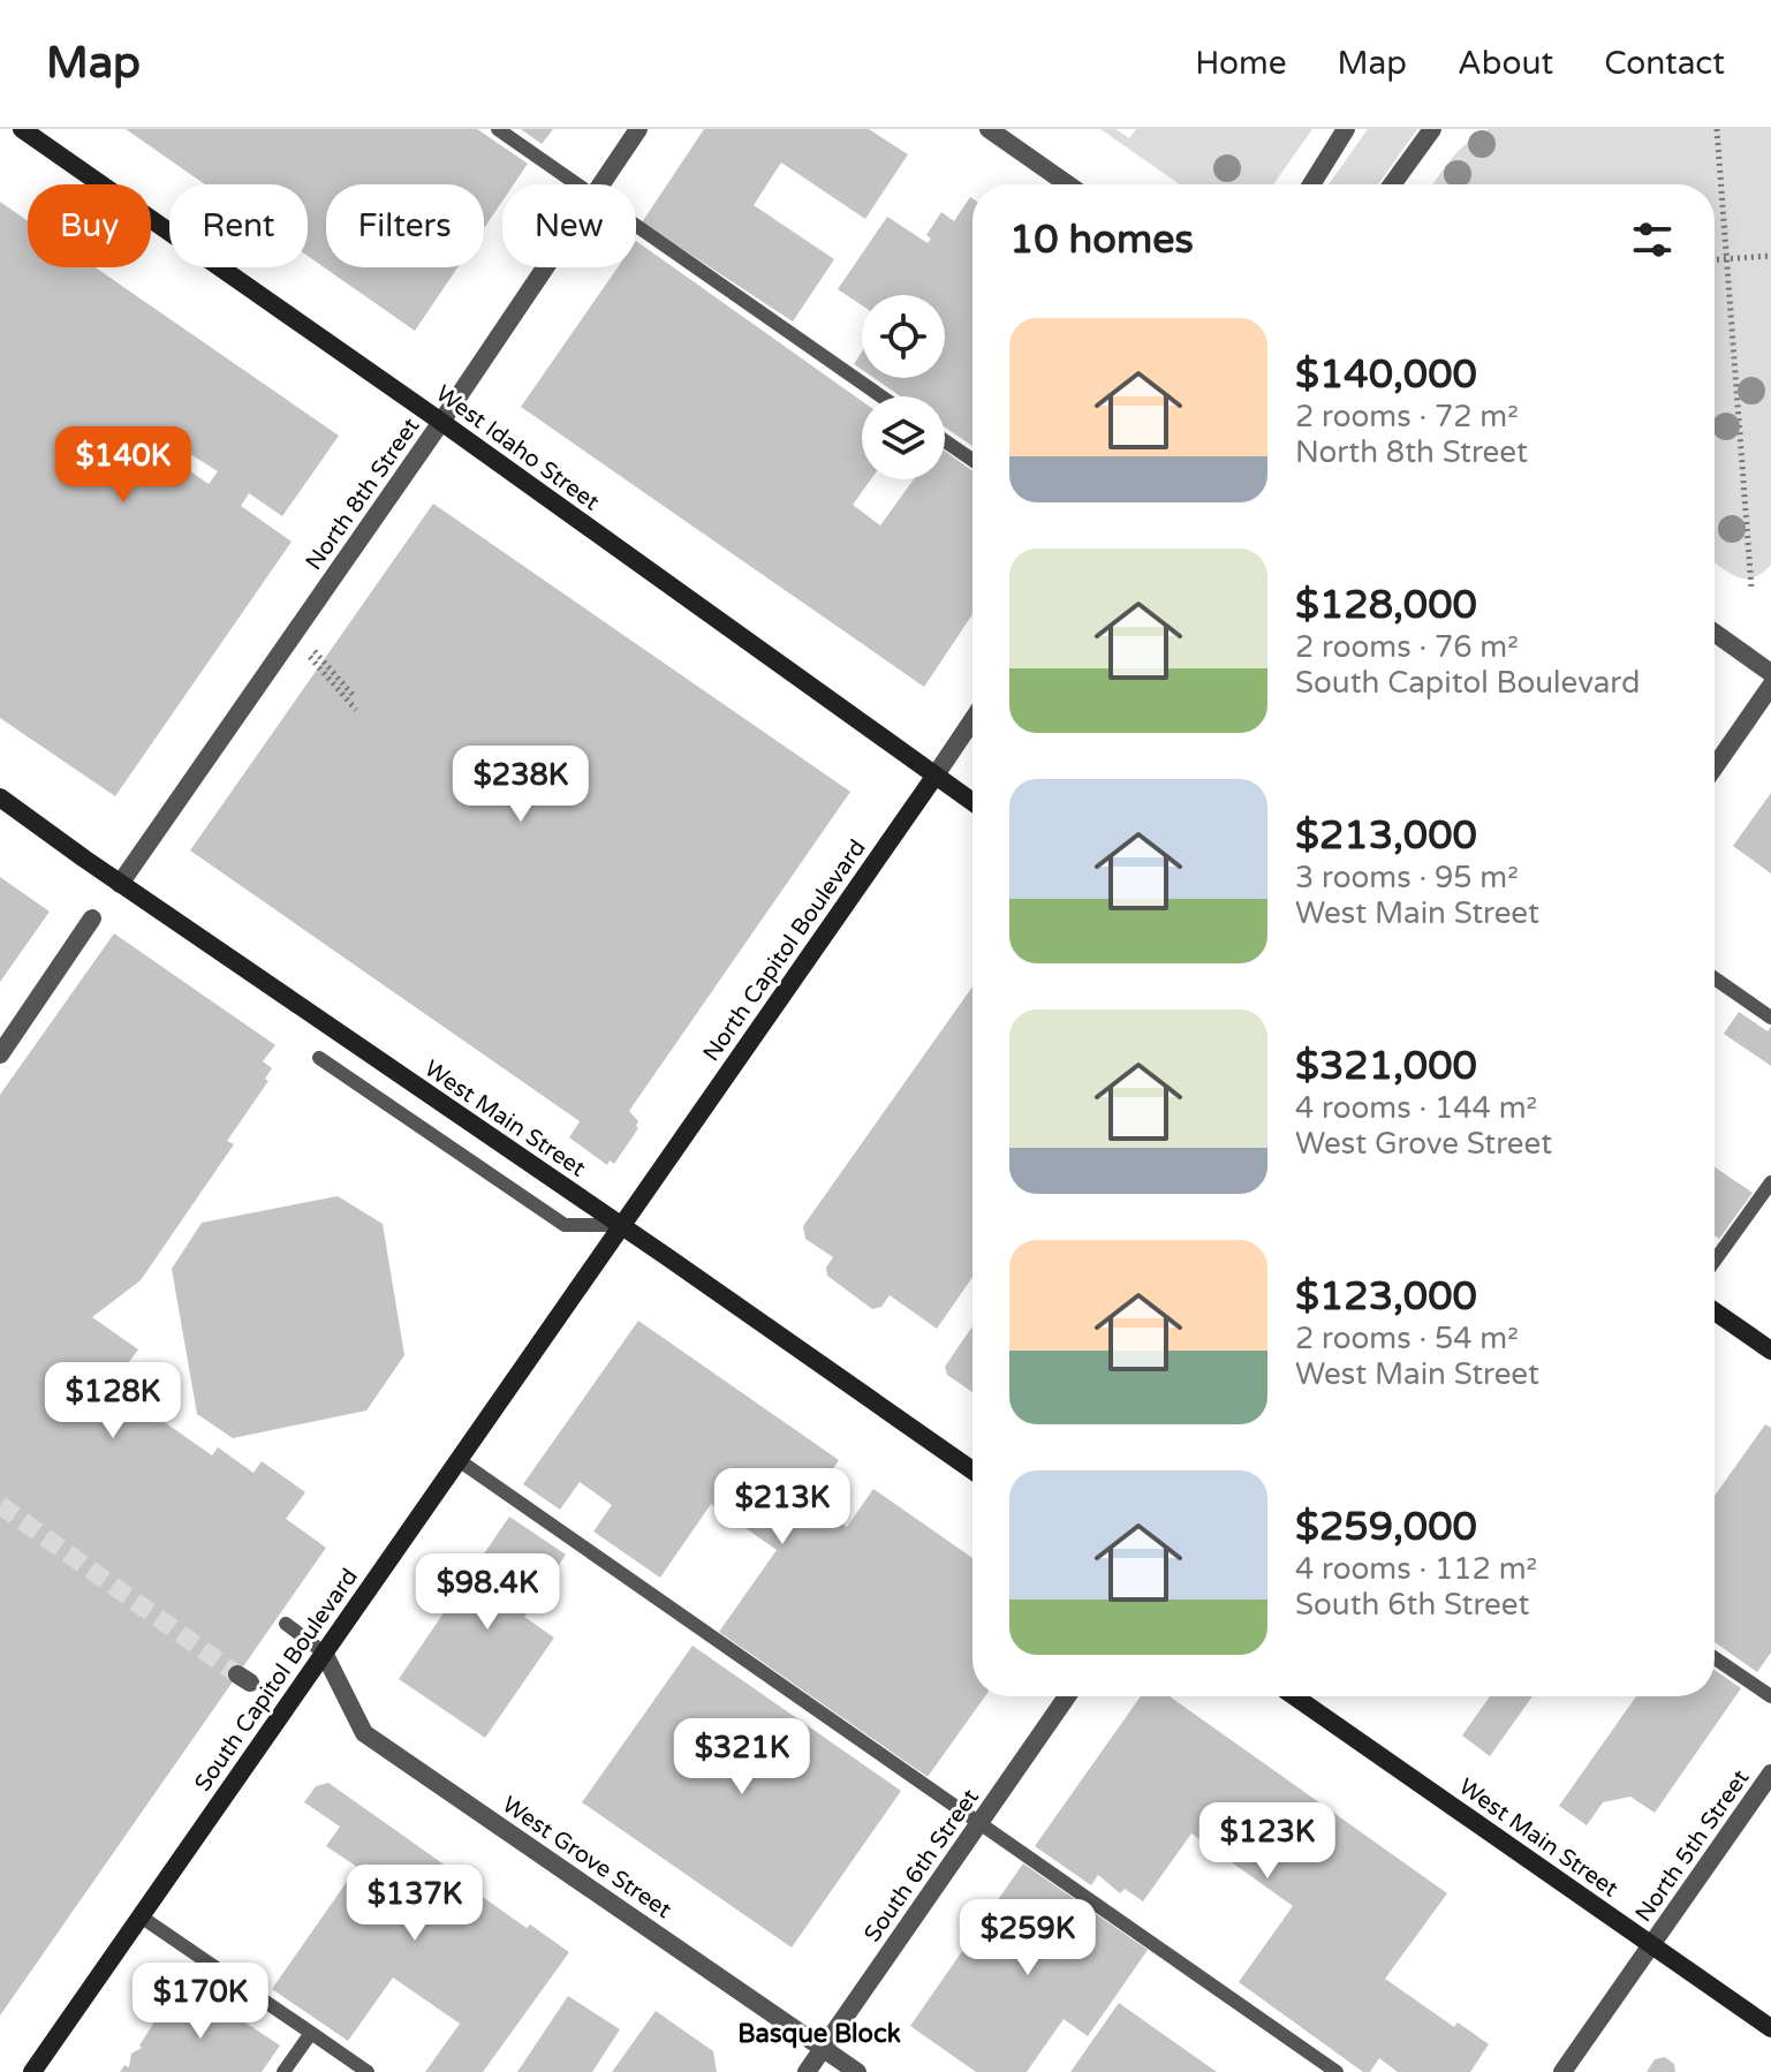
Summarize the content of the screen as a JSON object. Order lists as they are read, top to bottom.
{
  "streets": {
    "main road": [
      "West Idaho Street",
      "North Capitol Boulevard",
      "West Main Street",
      "South Capitol Boulevard"
    ],
    "street": [
      "North 8th Street",
      "North 5th Street",
      "West Grove Street",
      "South 6th Street"
    ]
  },
  "crossings": [
    ["West Idaho Street", "North 8th Street"],
    ["West Idaho Street", "North Capitol Boulevard"],
    ["North 8th Street", "West Main Street"],
    ["North Capitol Boulevard", "West Main Street"],
    ["North Capitol Boulevard", "South Capitol Boulevard"],
    ["West Main Street", "South Capitol Boulevard"],
    ["West Main Street", "North 5th Street"],
    ["South Capitol Boulevard", "West Grove Street"],
    ["West Grove Street", "South 6th Street"]
  ],
  "districts": ["Basque Block"],
  "page": {
    "header": "Map",
    "nav": [
      "Home",
      "Map",
      "About",
      "Contact"
    ],
    "chip": [
      "Buy",
      "Rent",
      "Filters",
      "New"
    ],
    "heading": "10 homes",
    "list": [
      {
        "name": "$140,000",
        "note": "2 rooms · 72 m² · North 8th Street"
      },
      {
        "name": "$128,000",
        "note": "2 rooms · 76 m² · South Capitol Boulevard"
      },
      {
        "name": "$213,000",
        "note": "3 rooms · 95 m² · West Main Street"
      },
      {
        "name": "$321,000",
        "note": "4 rooms · 144 m² · West Grove Street"
      },
      {
        "name": "$123,000",
        "note": "2 rooms · 54 m² · West Main Street"
      },
      {
        "name": "$259,000",
        "note": "4 rooms · 112 m² · South 6th Street"
      }
    ],
    "price": [
      "$140K",
      "$238K",
      "$128K",
      "$213K",
      "$98.4K",
      "$321K",
      "$123K",
      "$137K",
      "$259K",
      "$170K"
    ]
  }
}
